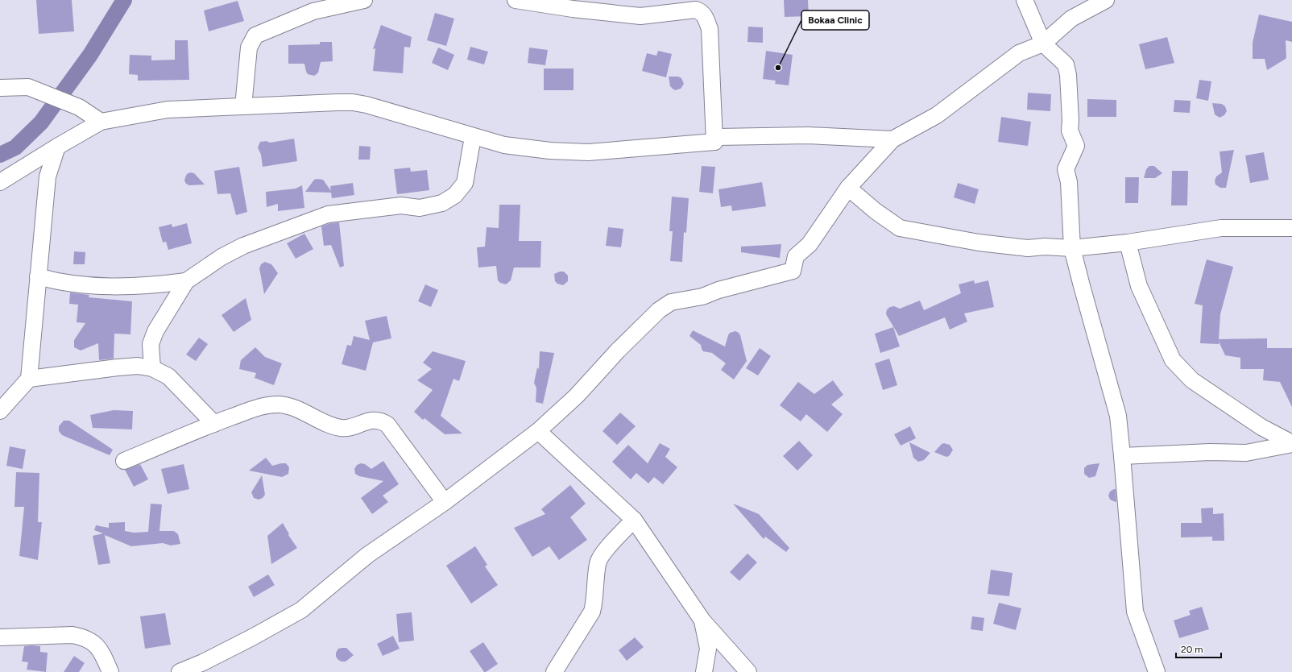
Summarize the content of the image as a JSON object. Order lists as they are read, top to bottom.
{
  "places": ["Bokaa Clinic"],
  "scale_bar": "20 m"
}
